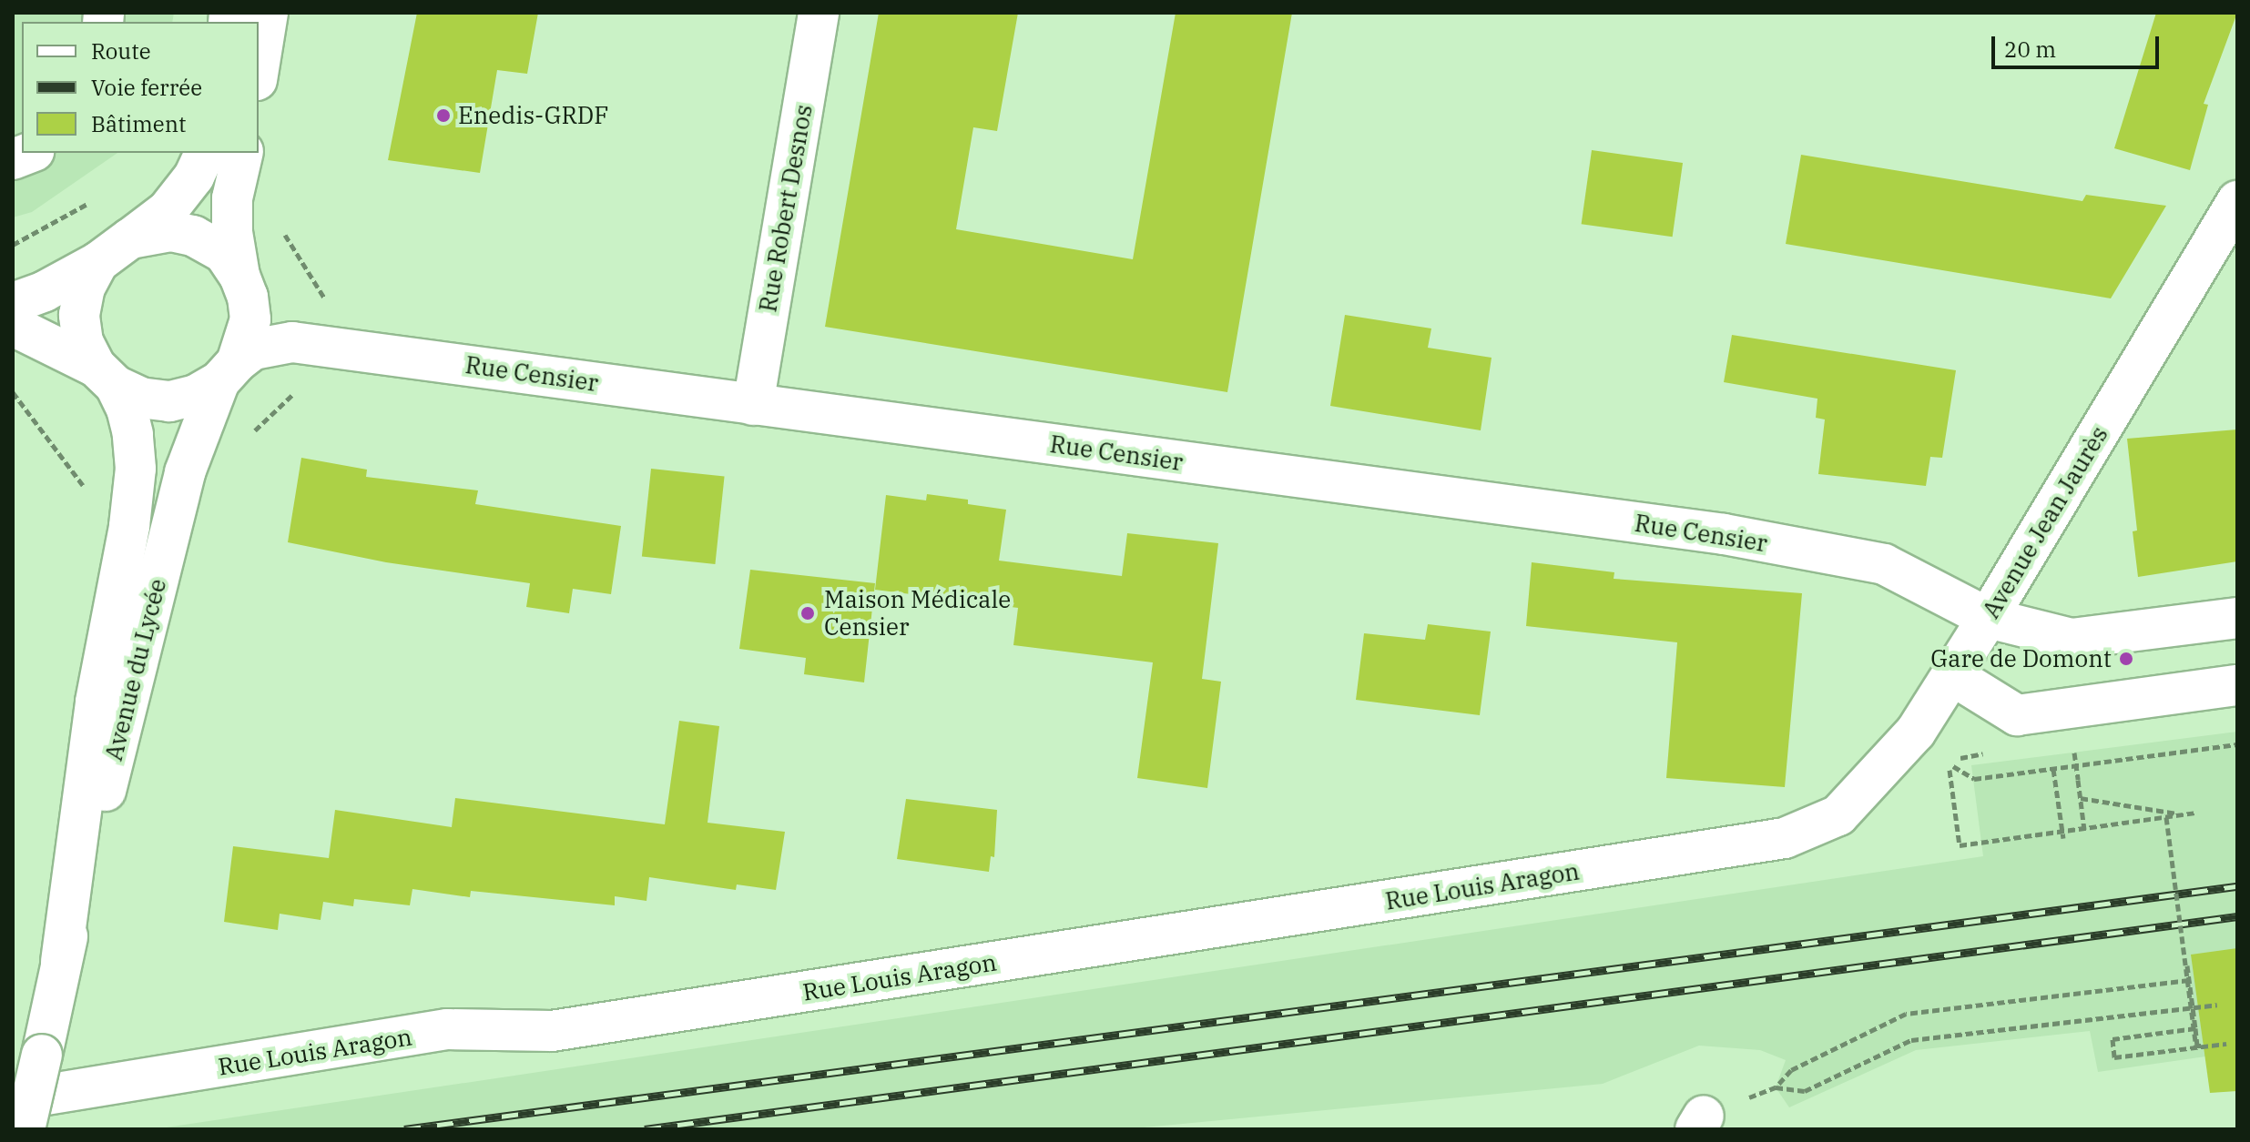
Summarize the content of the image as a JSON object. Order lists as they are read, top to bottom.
{
  "streets": {
    "street": [
      "Rue Robert Desnos",
      "Rue Censier",
      "Avenue Jean Jaurès",
      "Avenue du Lycée",
      "Rue Louis Aragon"
    ]
  },
  "crossings": [
    ["Rue Robert Desnos", "Rue Censier"],
    ["Rue Censier", "Avenue Jean Jaurès"],
    ["Rue Censier", "Avenue du Lycée"],
    ["Avenue Jean Jaurès", "Rue Louis Aragon"]
  ],
  "places": ["Enedis-GRDF", "Maison Médicale Censier", "Gare de Domont"],
  "legend": ["Route", "Voie ferrée", "Bâtiment"],
  "scale_bar": "20 m"
}
